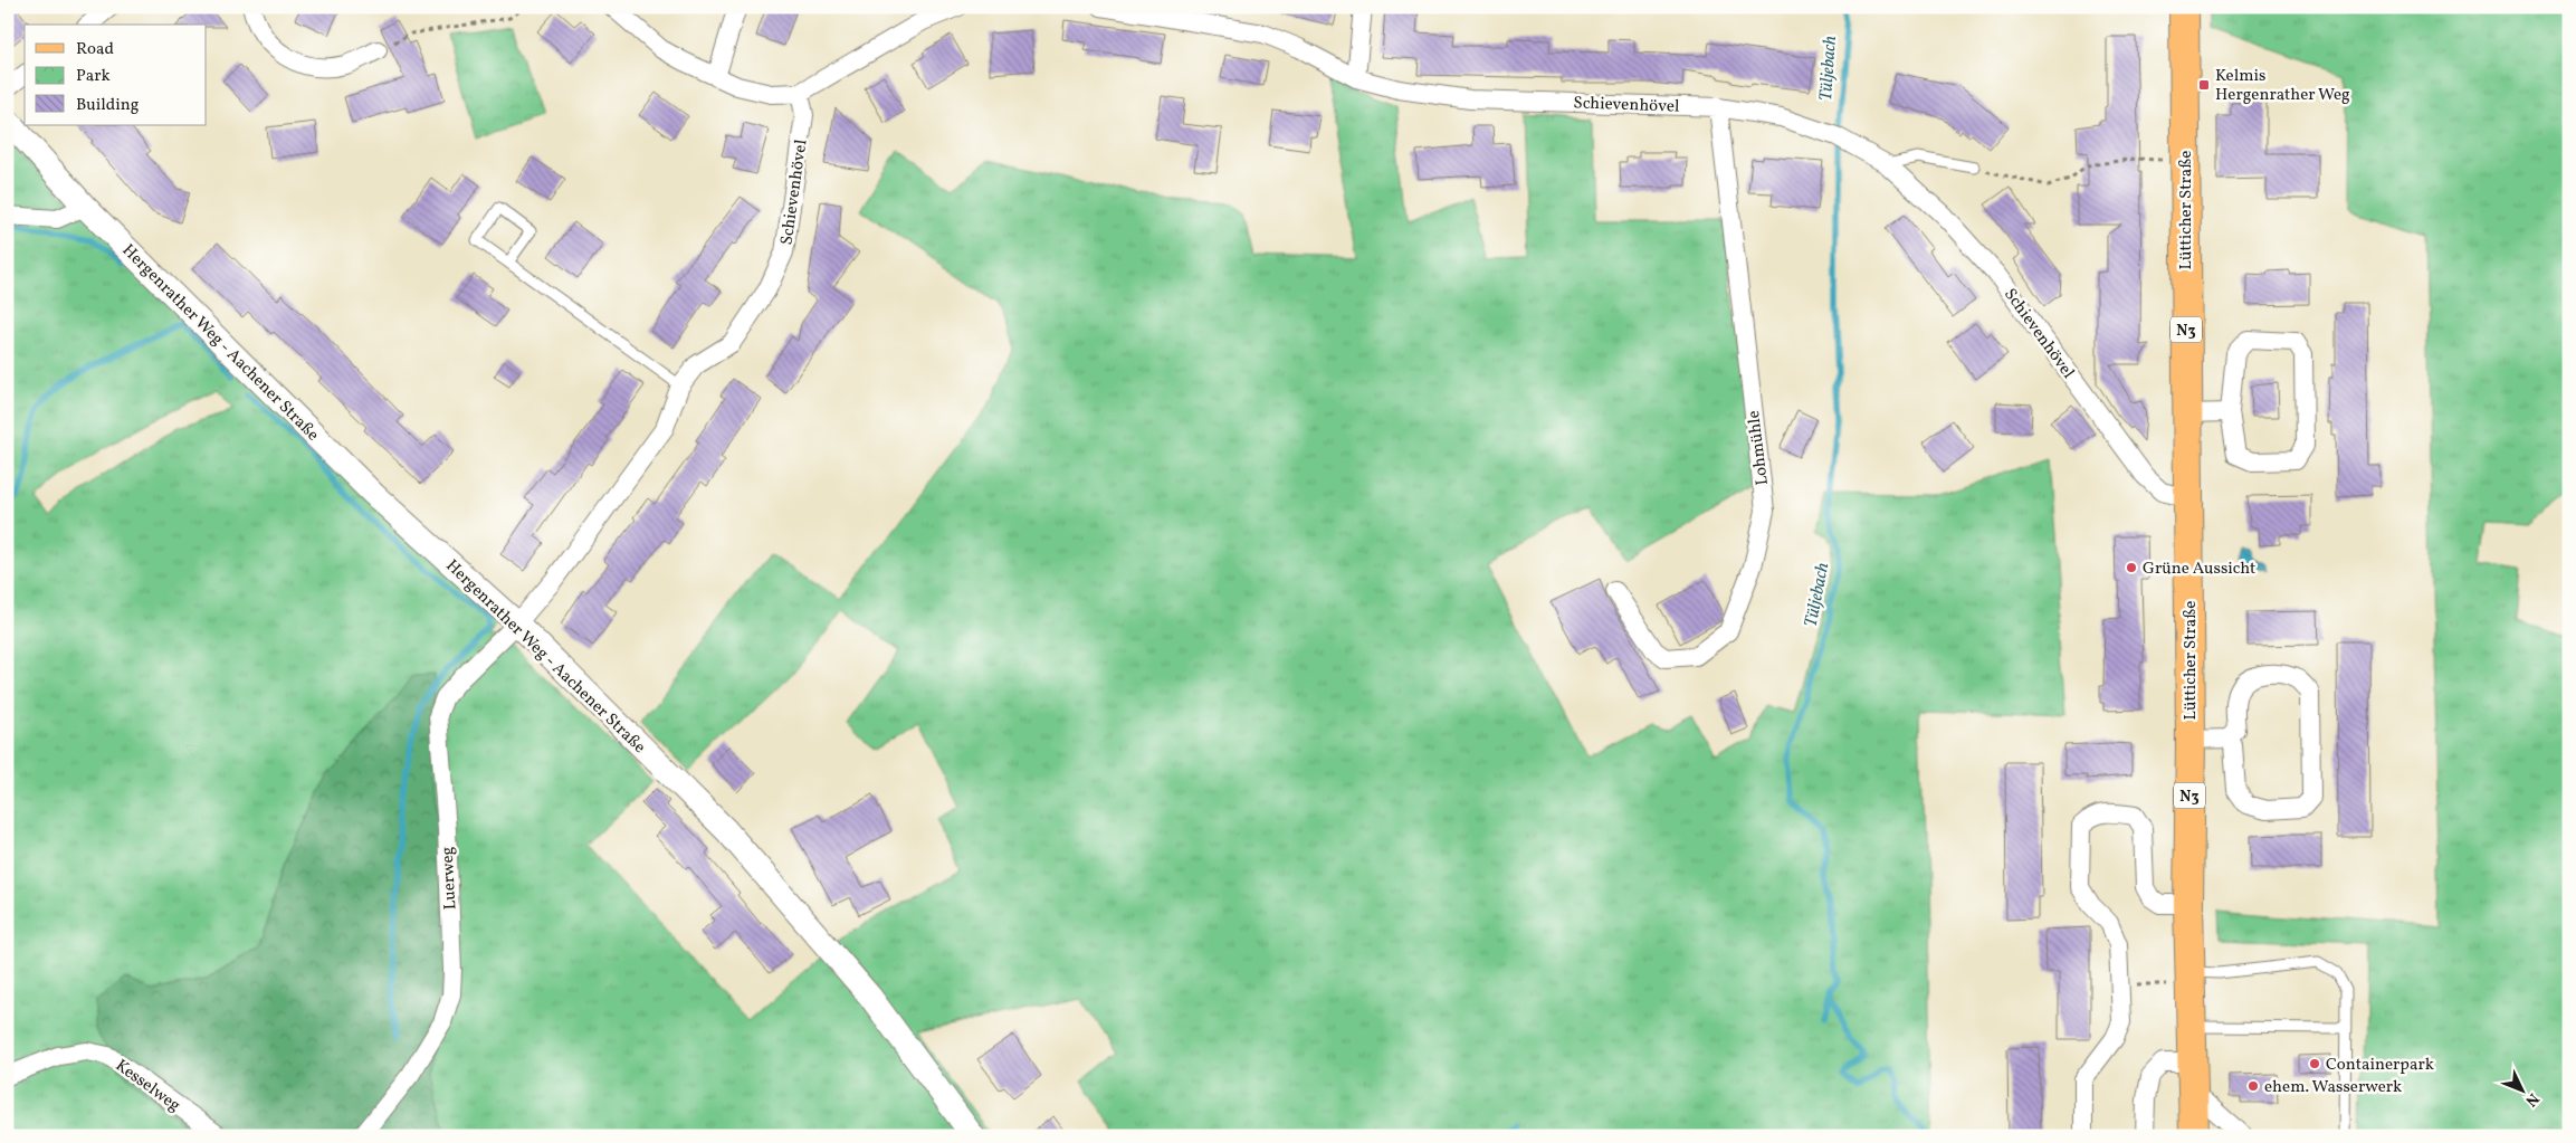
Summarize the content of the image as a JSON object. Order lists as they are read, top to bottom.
{
  "streets": {
    "main road": ["Lütticher Straße", "N3"],
    "street": [
      "Schievenhövel",
      "Hergenrather Weg - Aachener Straße",
      "Lohmühle",
      "Luerweg",
      "Kesselweg"
    ]
  },
  "crossings": [
    ["Schievenhövel", "Lütticher Straße"],
    ["Schievenhövel", "Hergenrather Weg - Aachener Straße"],
    ["Schievenhövel", "Lohmühle"],
    ["Schievenhövel", "Luerweg"],
    ["Hergenrather Weg - Aachener Straße", "Luerweg"]
  ],
  "water": ["Tüljebach"],
  "places": {
    "transit": ["Kelmis Hergenrather Weg"],
    "other": ["Grüne Aussicht", "Containerpark", "ehem. Wasserwerk"]
  },
  "legend": ["Road", "Park", "Building"],
  "north": "bottom right"
}
